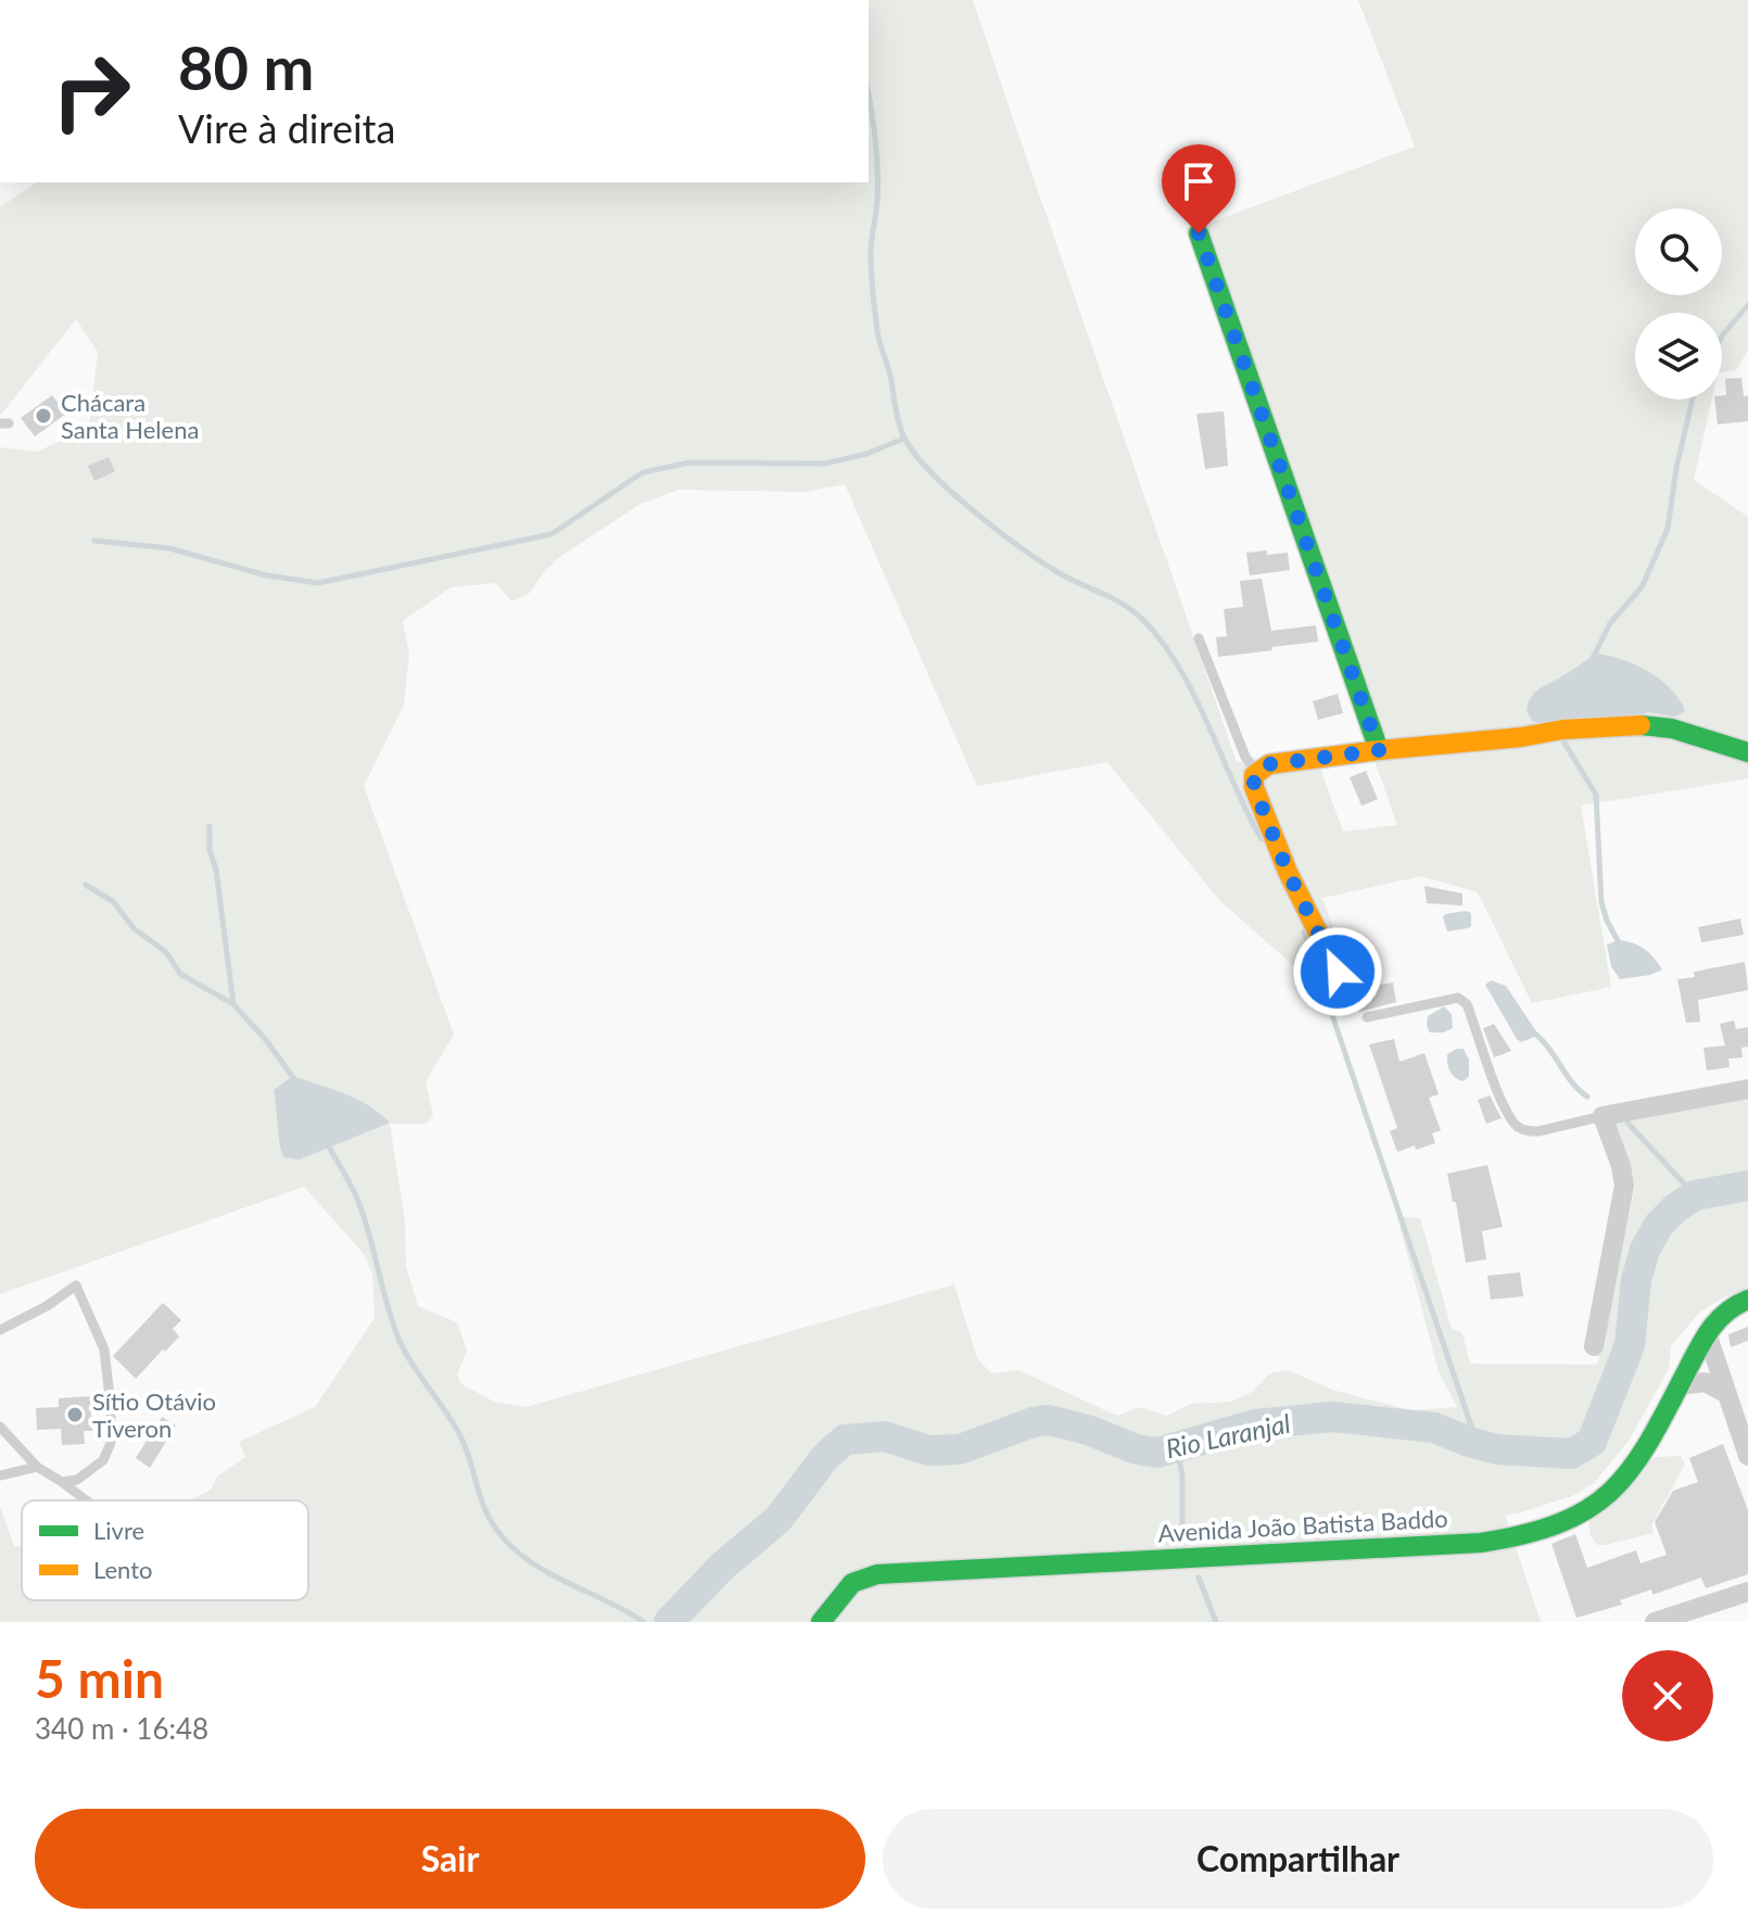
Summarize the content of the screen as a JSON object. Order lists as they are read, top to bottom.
{
  "streets": {
    "street": ["Avenida João Batista Baddo"]
  },
  "water": ["Rio Laranjal"],
  "places": ["Chácara Santa Helena", "Sítio Otávio Tiveron"],
  "legend": ["Livre", "Lento"],
  "page": {
    "turn": ["80 m", "Vire à direita"],
    "heading": ["5 min", "340 m · 16:48"],
    "buttons": ["Sair", "Compartilhar"]
  }
}
